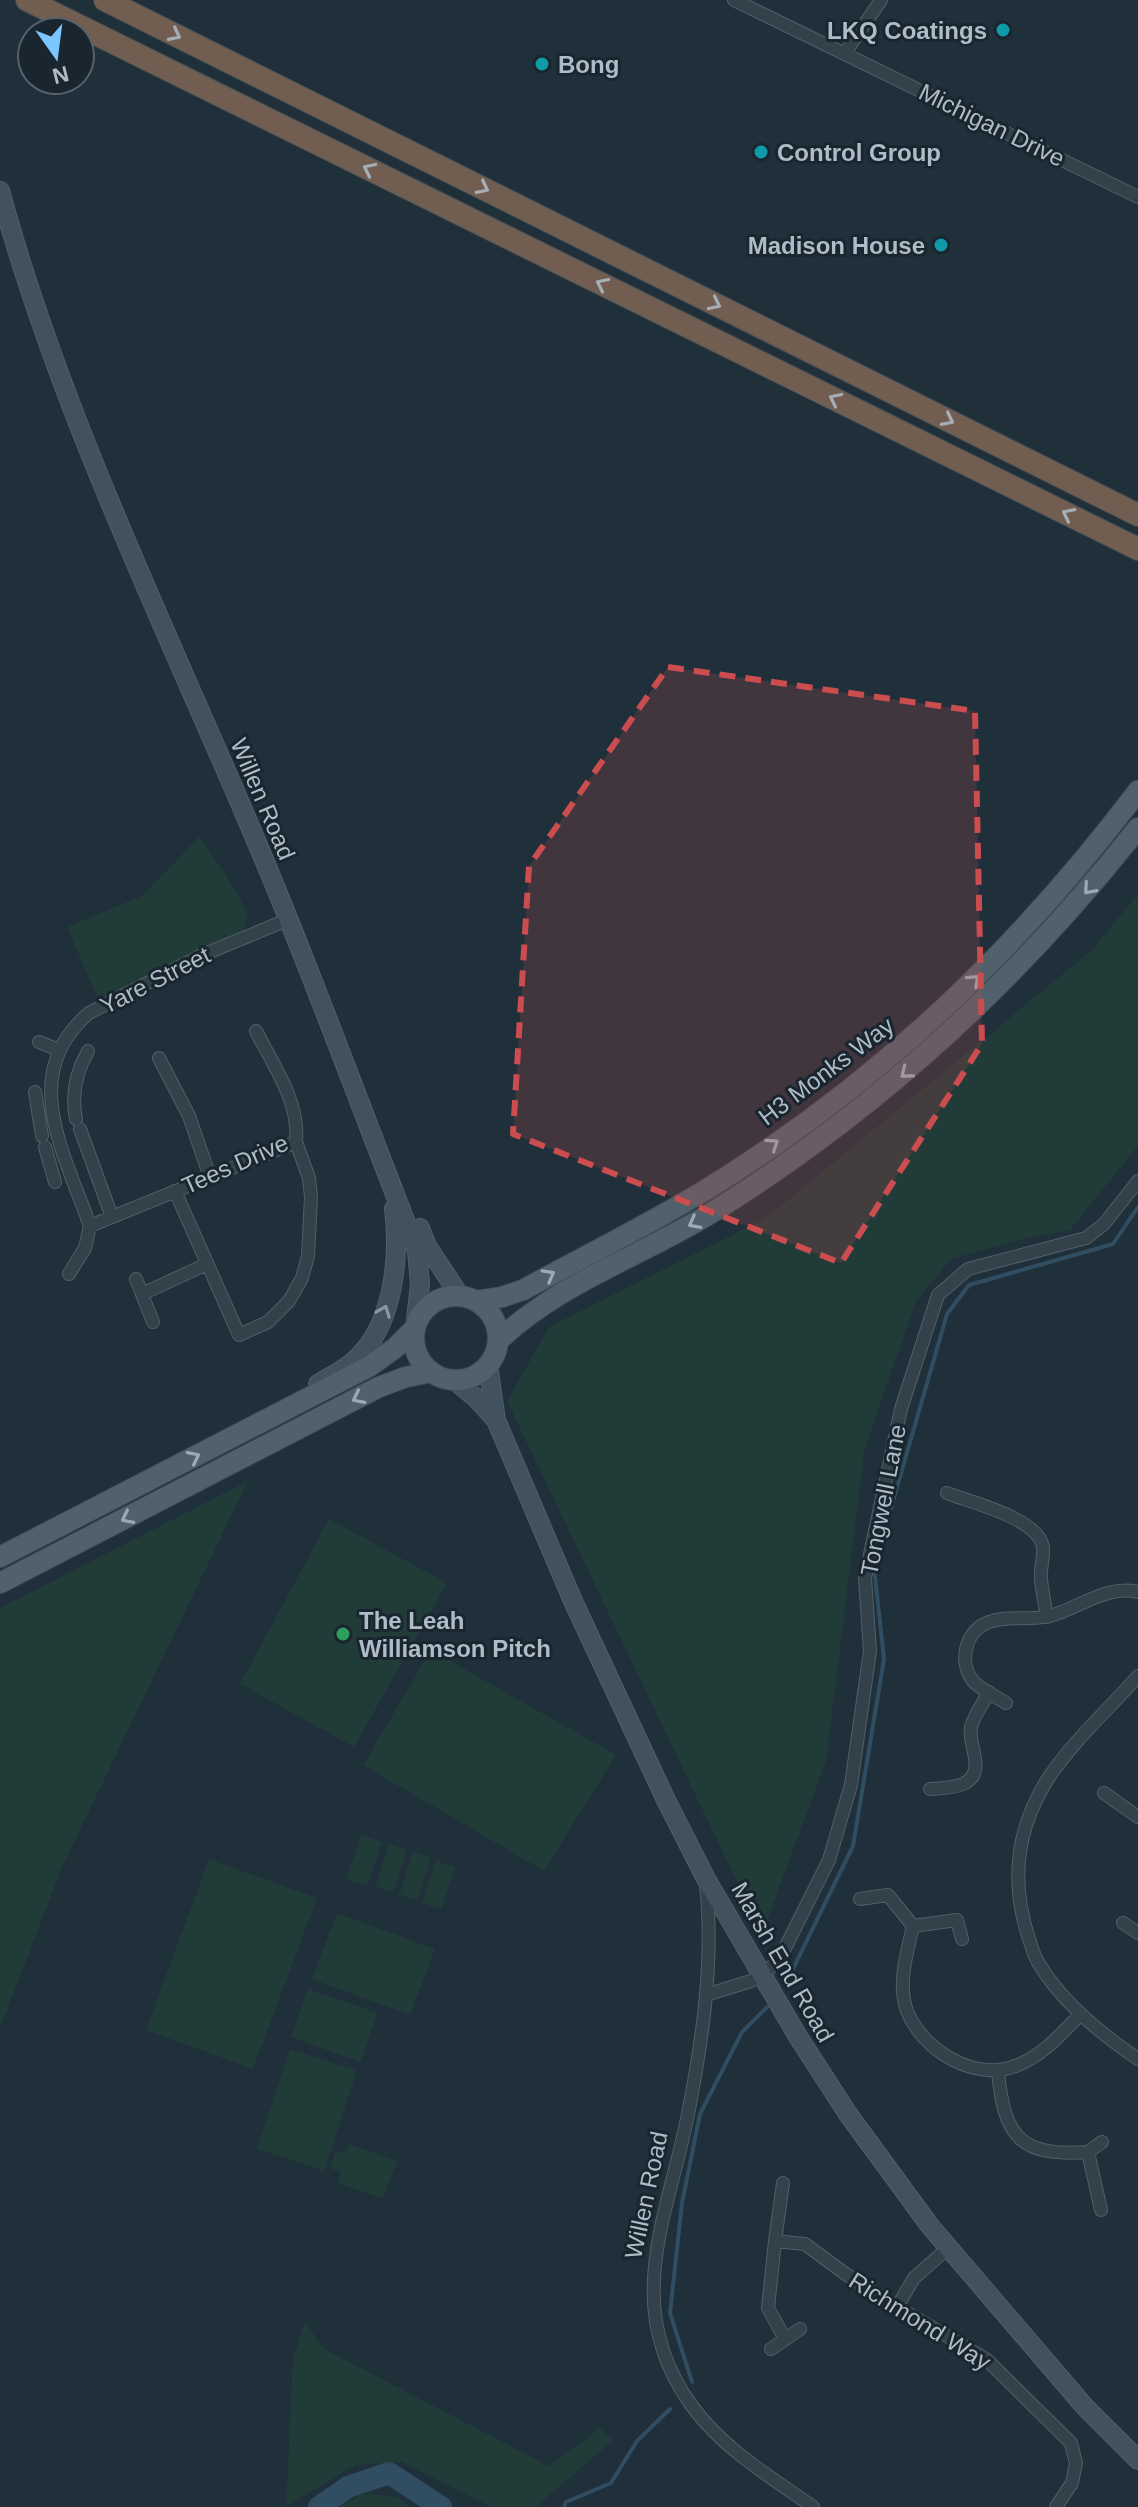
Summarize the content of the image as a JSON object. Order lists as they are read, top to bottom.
{
  "streets": {
    "main road": ["H3 Monks Way"],
    "street": [
      "Michigan Drive",
      "Willen Road",
      "Yare Street",
      "Tees Drive",
      "Tongwell Lane",
      "Marsh End Road",
      "Richmond Way"
    ]
  },
  "crossings": [
    ["Willen Road", "Yare Street"],
    ["Willen Road", "H3 Monks Way"],
    ["Willen Road", "Marsh End Road"],
    ["Yare Street", "Tees Drive"],
    ["H3 Monks Way", "Marsh End Road"],
    ["Tongwell Lane", "Marsh End Road"]
  ],
  "places": [
    "LKQ Coatings",
    "Bong",
    "Control Group",
    "Madison House",
    "The Leah Williamson Pitch"
  ],
  "north": "bottom"
}
